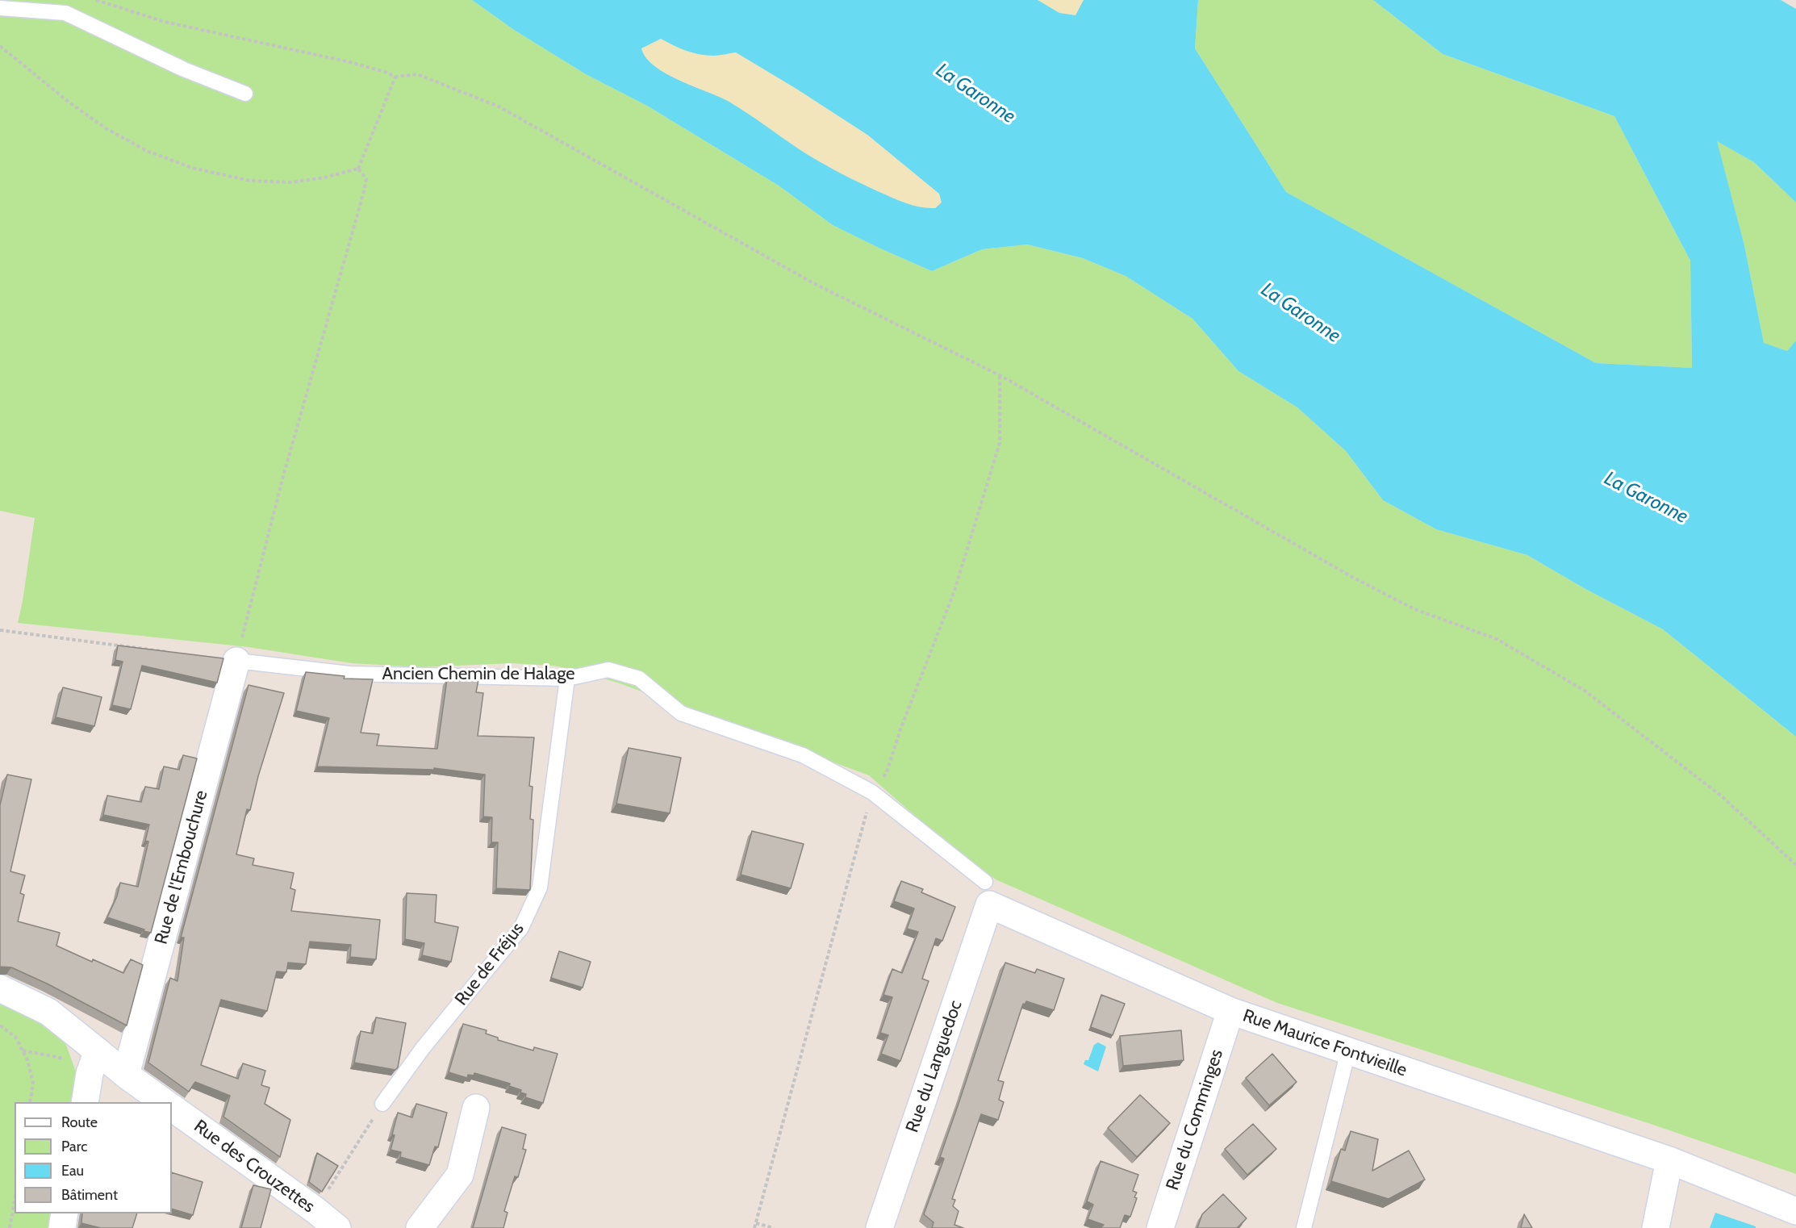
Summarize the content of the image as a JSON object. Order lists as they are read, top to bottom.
{
  "streets": {
    "street": [
      "Rue de l'Embouchure",
      "Rue Maurice Fontvieille",
      "Rue du Languedoc",
      "Rue du Comminges",
      "Rue des Crouzettes"
    ],
    "lane": ["Ancien Chemin de Halage", "Rue de Fréjus"]
  },
  "crossings": [
    ["Ancien Chemin de Halage", "Rue de l'Embouchure"],
    ["Ancien Chemin de Halage", "Rue de Fréjus"],
    ["Ancien Chemin de Halage", "Rue Maurice Fontvieille"],
    ["Ancien Chemin de Halage", "Rue du Languedoc"],
    ["Rue Maurice Fontvieille", "Rue du Languedoc"],
    ["Rue Maurice Fontvieille", "Rue du Comminges"]
  ],
  "water": ["La Garonne"],
  "legend": [
    "Route",
    "Parc",
    "Eau",
    "Bâtiment"
  ]
}
